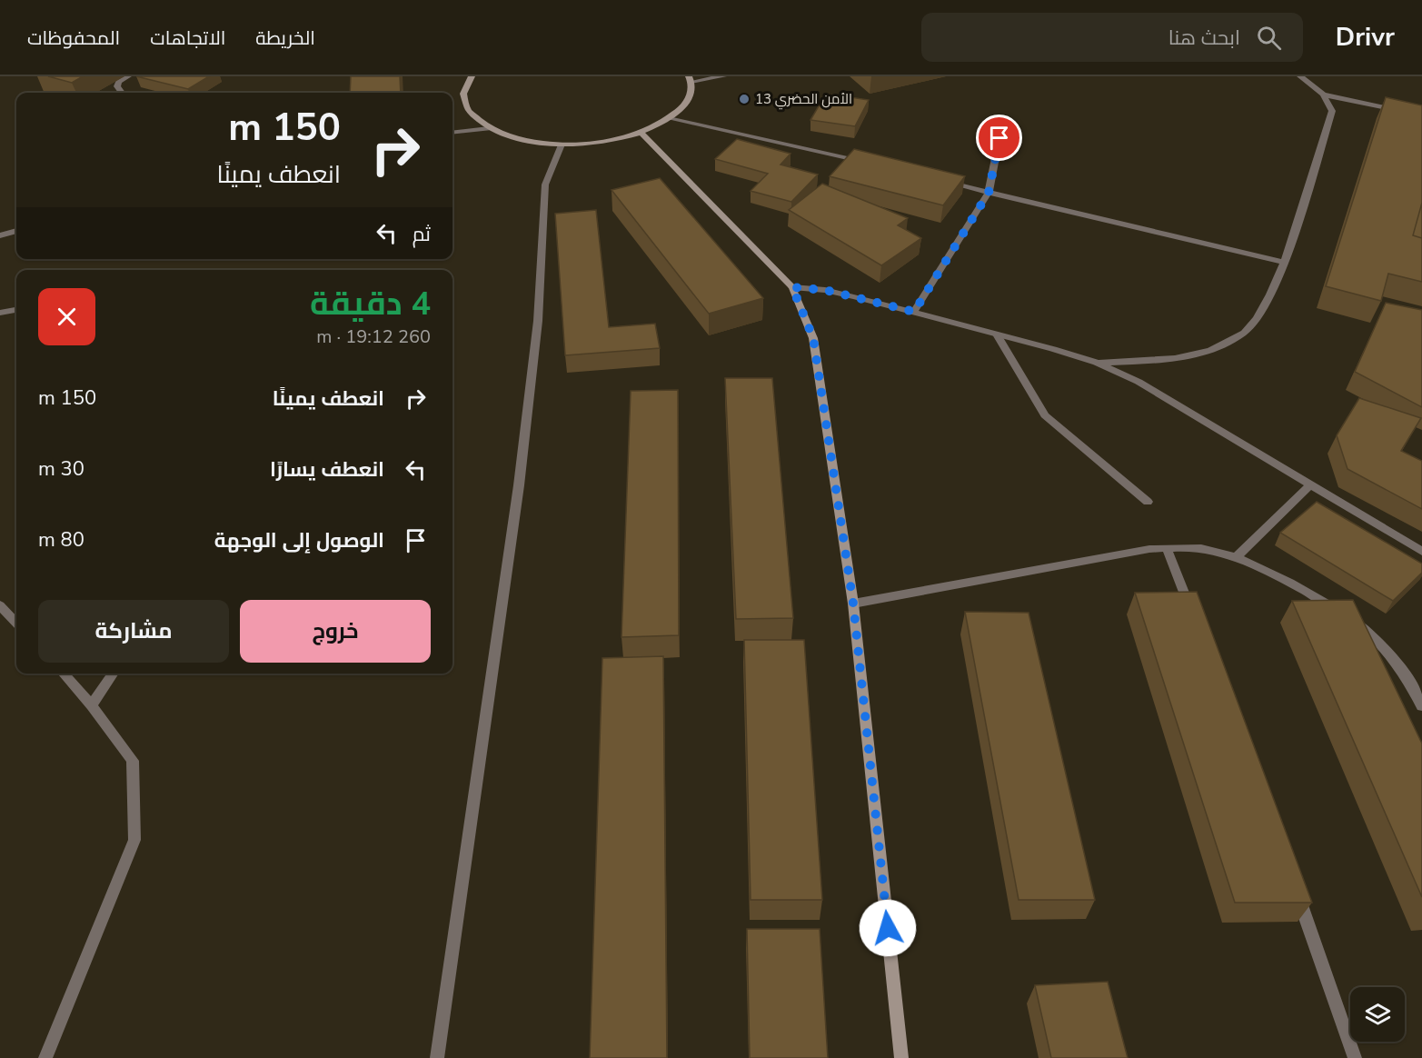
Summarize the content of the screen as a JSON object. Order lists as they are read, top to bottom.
{
  "places": ["الأمن الحضري 13"],
  "page": {
    "header": "Drivr",
    "search": "ابحث هنا",
    "nav": ["الخريطة", "الاتجاهات", "المحفوظات"],
    "turn": ["150 m", "انعطف يمينًا"],
    "then": "ثم",
    "heading": ["4 دقيقة", "260 m · 19:12"],
    "list": [
      {
        "name": "انعطف يمينًا",
        "value": "150 m"
      },
      {
        "name": "انعطف يسارًا",
        "value": "30 m"
      },
      {
        "name": "الوصول إلى الوجهة",
        "value": "80 m"
      }
    ],
    "buttons": ["خروج", "مشاركة"]
  }
}
